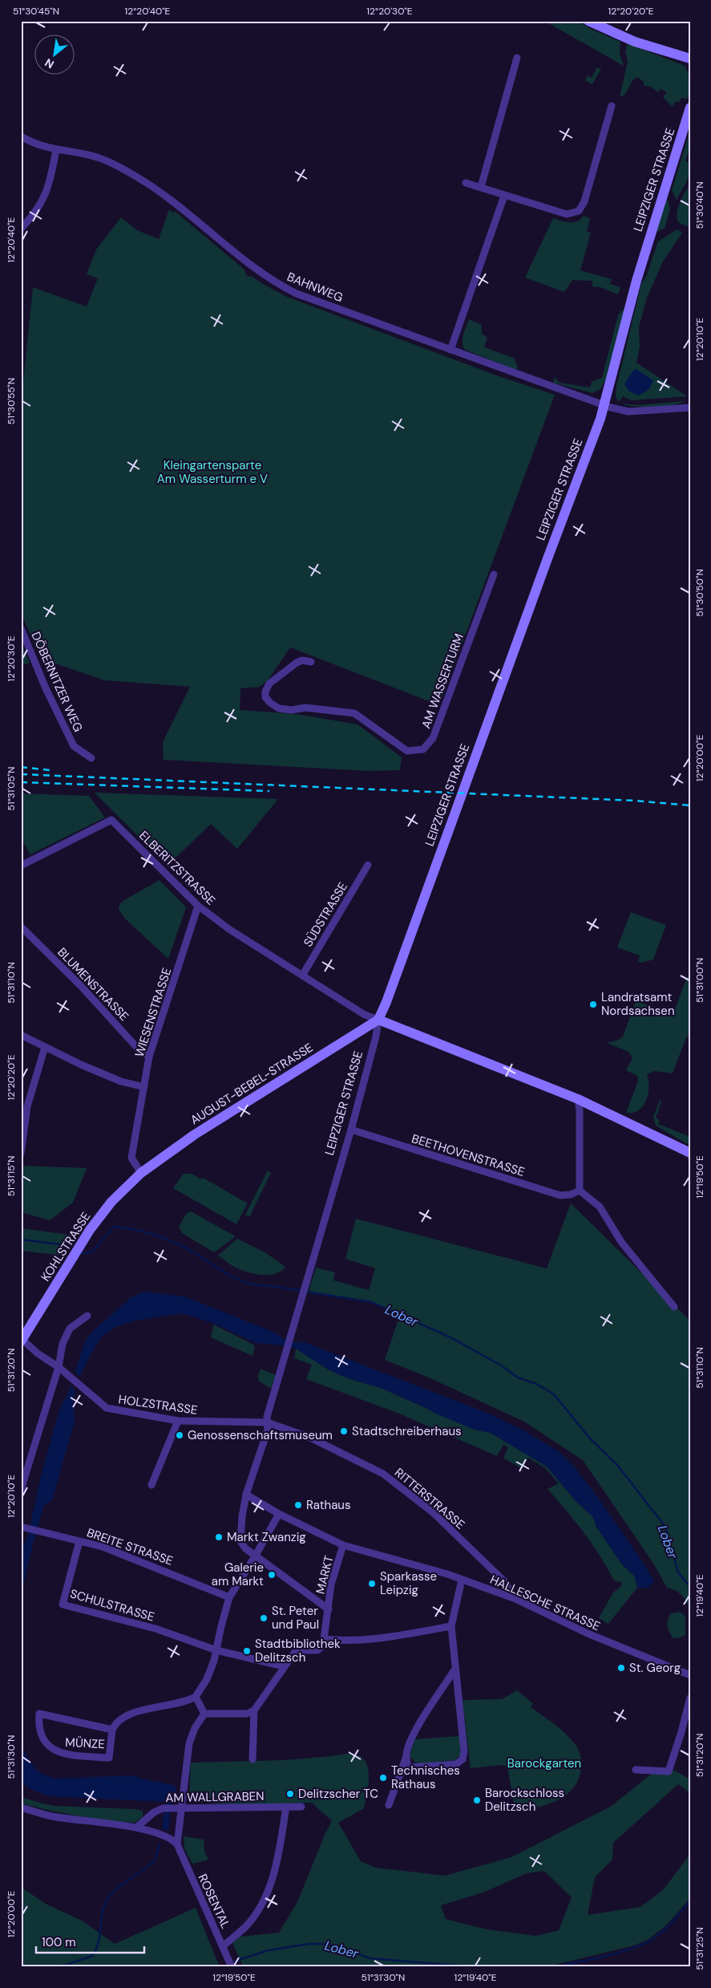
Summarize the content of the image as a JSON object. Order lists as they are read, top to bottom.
{
  "streets": {
    "street": [
      "LEIPZIGER STRASSE",
      "BAHNWEG",
      "AM WASSERTURM",
      "DÖBERNITZER WEG",
      "ELBERITZSTRASSE",
      "SÜDSTRASSE",
      "BLUMENSTRASSE",
      "WIESENSTRASSE",
      "AUGUST-BEBEL-STRASSE",
      "BEETHOVENSTRASSE",
      "KOHLSTRASSE",
      "HOLZSTRASSE",
      "RITTERSTRASSE",
      "BREITE STRASSE",
      "MARKT",
      "HALLESCHE STRASSE",
      "SCHULSTRASSE",
      "MÜNZE",
      "AM WALLGRABEN",
      "ROSENTAL"
    ]
  },
  "crossings": [
    ["LEIPZIGER STRASSE", "BAHNWEG"],
    ["LEIPZIGER STRASSE", "ELBERITZSTRASSE"],
    ["LEIPZIGER STRASSE", "AUGUST-BEBEL-STRASSE"],
    ["LEIPZIGER STRASSE", "BEETHOVENSTRASSE"],
    ["LEIPZIGER STRASSE", "HOLZSTRASSE"],
    ["LEIPZIGER STRASSE", "RITTERSTRASSE"],
    ["LEIPZIGER STRASSE", "MARKT"],
    ["ELBERITZSTRASSE", "SÜDSTRASSE"],
    ["ELBERITZSTRASSE", "WIESENSTRASSE"],
    ["ELBERITZSTRASSE", "AUGUST-BEBEL-STRASSE"],
    ["BLUMENSTRASSE", "WIESENSTRASSE"],
    ["WIESENSTRASSE", "AUGUST-BEBEL-STRASSE"],
    ["WIESENSTRASSE", "KOHLSTRASSE"],
    ["AUGUST-BEBEL-STRASSE", "KOHLSTRASSE"],
    ["KOHLSTRASSE", "HOLZSTRASSE"],
    ["HOLZSTRASSE", "RITTERSTRASSE"],
    ["RITTERSTRASSE", "HALLESCHE STRASSE"],
    ["BREITE STRASSE", "SCHULSTRASSE"],
    ["MARKT", "HALLESCHE STRASSE"]
  ],
  "water": ["Lober"],
  "parks": ["Kleingartensparte Am Wasserturm e V", "Barockgarten"],
  "places": [
    "Landratsamt Nordsachsen",
    "Stadtschreiberhaus",
    "Genossenschaftsmuseum",
    "Rathaus",
    "Markt Zwanzig",
    "Galerie am Markt",
    "Sparkasse Leipzig",
    "St. Peter und Paul",
    "Stadtbibliothek Delitzsch",
    "St. Georg",
    "Technisches Rathaus",
    "Delitzscher TC",
    "Barockschloss Delitzsch"
  ],
  "scale_bar": "100 m",
  "north": "bottom left",
  "coordinates": [
    "51°30'45\"N",
    "12°20'40\"E",
    "12°20'30\"E",
    "12°20'20\"E",
    "51°30'40\"N",
    "12°20'10\"E",
    "51°30'55\"N",
    "51°30'50\"N",
    "12°20'00\"E",
    "51°31'05\"N",
    "51°31'00\"N",
    "51°31'10\"N",
    "51°31'15\"N",
    "12°19'50\"E",
    "51°31'20\"N",
    "12°19'40\"E",
    "51°31'30\"N",
    "51°31'25\"N"
  ]
}
